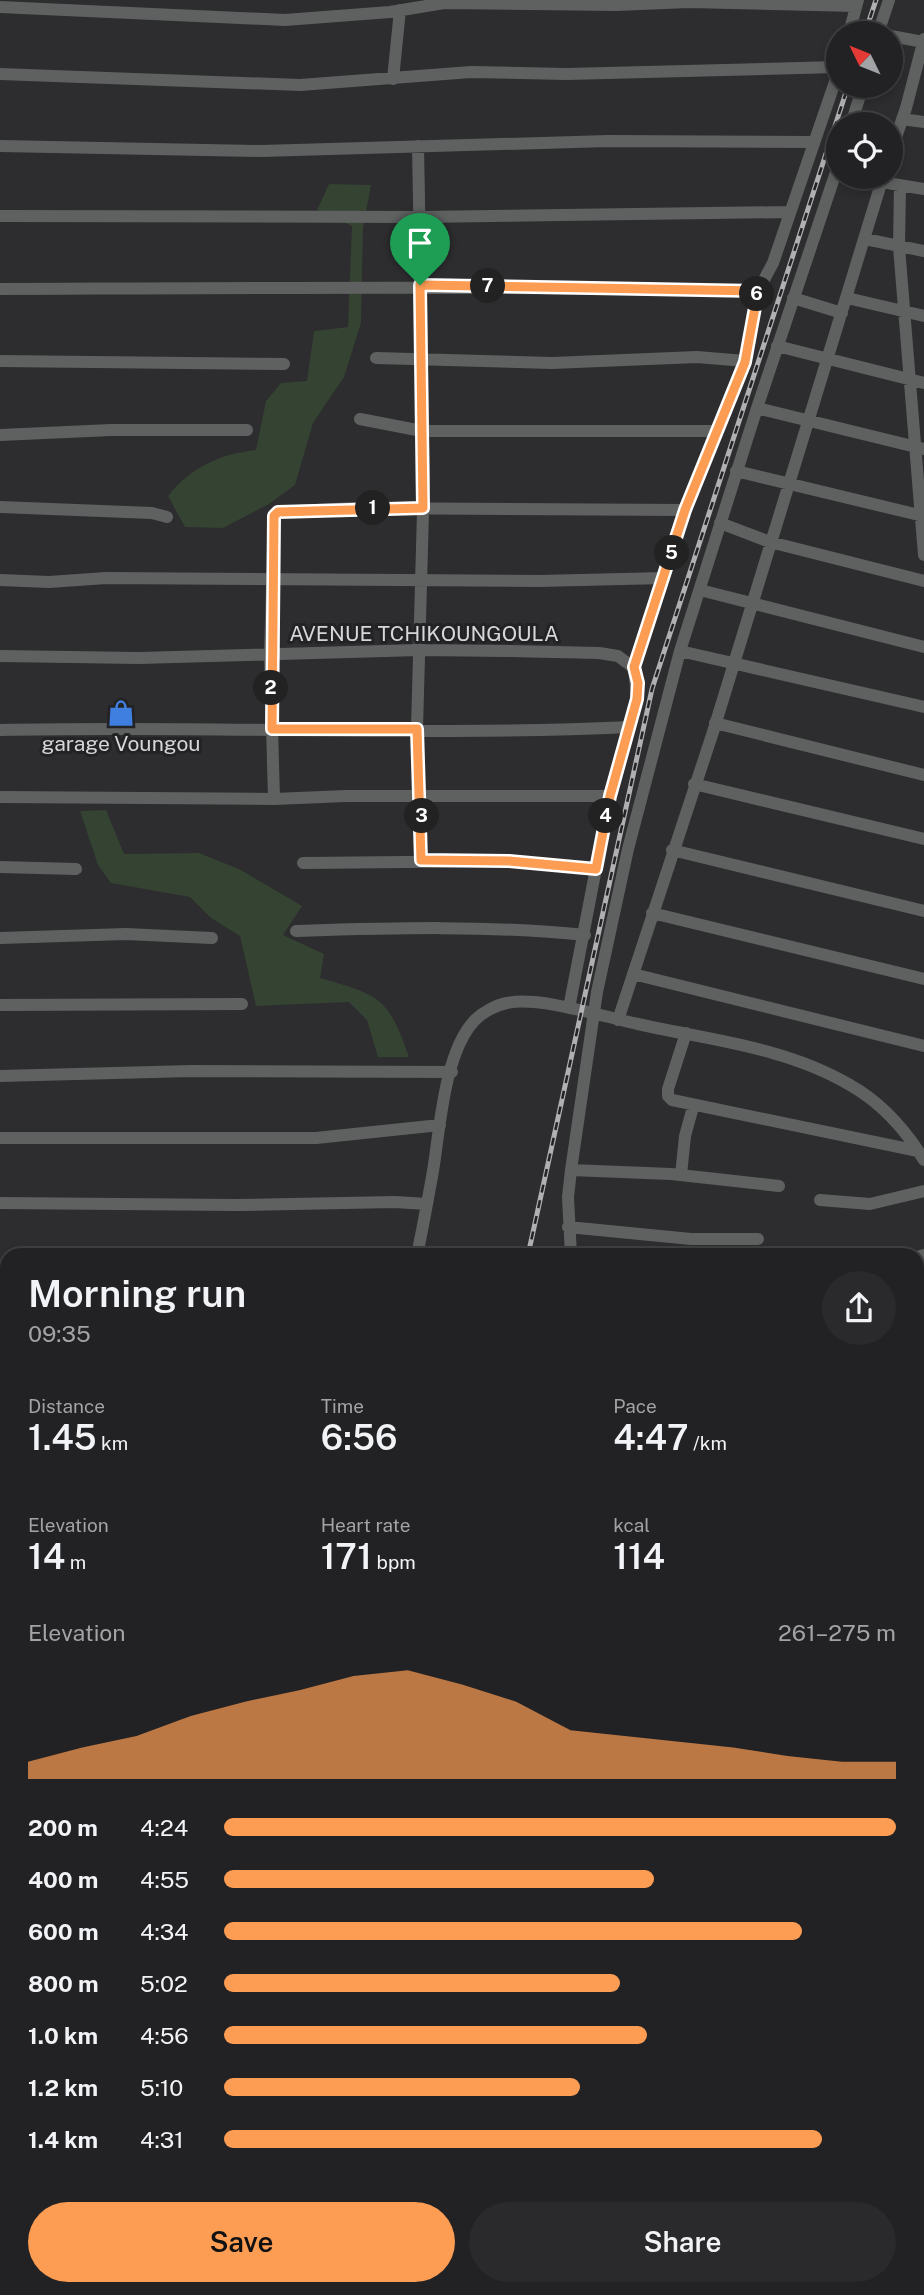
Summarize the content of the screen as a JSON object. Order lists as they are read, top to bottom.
{
  "streets": {
    "street": ["AVENUE TCHIKOUNGOULA"]
  },
  "places": {
    "shop": ["garage Voungou"]
  },
  "north": "top left",
  "page": {
    "pins": [
      "7",
      "6",
      "1",
      "5",
      "2",
      "3",
      "4"
    ],
    "heading": ["Morning run", "09:35"],
    "stats": [
      ["Distance", "1.45 km"],
      ["Time", "6:56"],
      ["Pace", "4:47 /km"],
      ["Elevation", "14 m"],
      ["Heart rate", "171 bpm"],
      ["kcal", "114"]
    ],
    "chart": ["Elevation", "261–275 m"],
    "list": [
      {
        "name": "200 m",
        "note": "4:24"
      },
      {
        "name": "400 m",
        "note": "4:55"
      },
      {
        "name": "600 m",
        "note": "4:34"
      },
      {
        "name": "800 m",
        "note": "5:02"
      },
      {
        "name": "1.0 km",
        "note": "4:56"
      },
      {
        "name": "1.2 km",
        "note": "5:10"
      },
      {
        "name": "1.4 km",
        "note": "4:31"
      }
    ],
    "buttons": ["Save", "Share"]
  }
}
